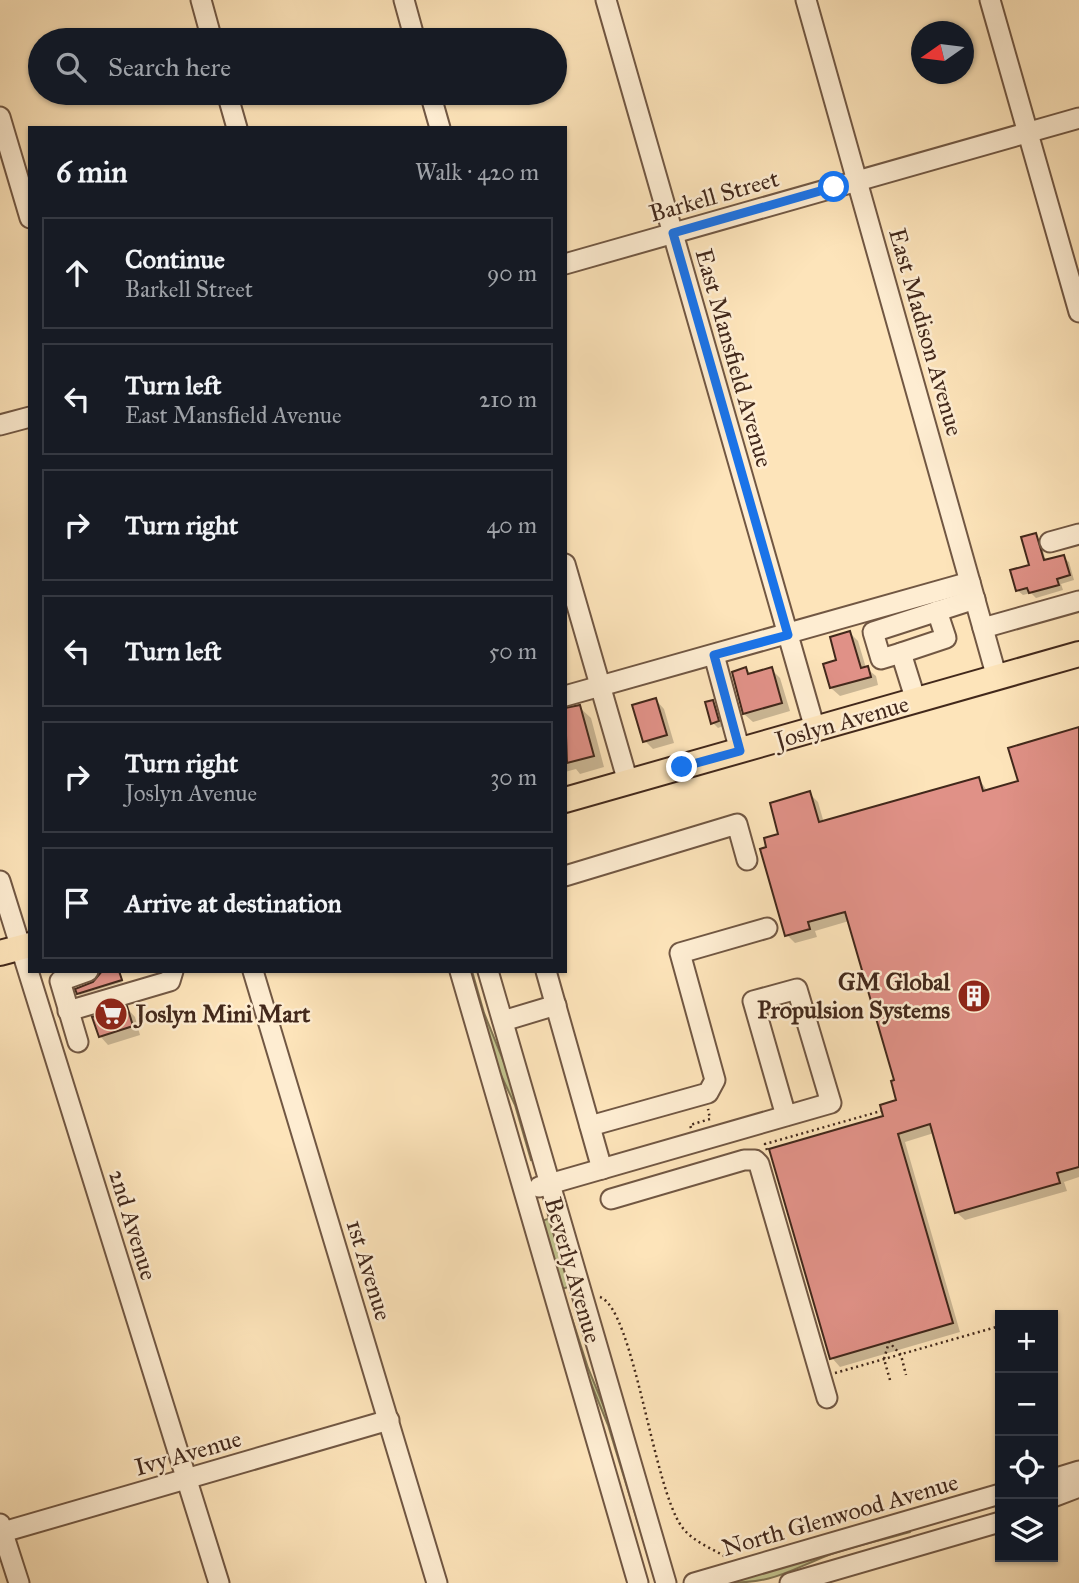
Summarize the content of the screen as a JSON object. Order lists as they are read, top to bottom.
{
  "streets": {
    "main road": ["Joslyn Avenue"],
    "street": [
      "Barkell Street",
      "East Madison Avenue",
      "East Mansfield Avenue",
      "2nd Avenue",
      "1st Avenue",
      "Beverly Avenue",
      "Ivy Avenue",
      "North Glenwood Avenue"
    ]
  },
  "crossings": [
    ["Barkell Street", "East Madison Avenue"],
    ["Barkell Street", "East Mansfield Avenue"],
    ["East Madison Avenue", "Joslyn Avenue"],
    ["East Mansfield Avenue", "Joslyn Avenue"],
    ["2nd Avenue", "Ivy Avenue"],
    ["1st Avenue", "Ivy Avenue"]
  ],
  "places": {
    "building": ["GM Global Propulsion Systems"],
    "supermarket": ["Joslyn Mini Mart"]
  },
  "north": "left",
  "page": {
    "search": "Search here",
    "heading": ["6 min", "Walk · 420 m"],
    "list": [
      ["Continue", "Barkell Street", "90 m"],
      ["Turn left", "East Mansfield Avenue", "210 m"],
      ["Turn right", "40 m"],
      ["Turn left", "50 m"],
      ["Turn right", "Joslyn Avenue", "30 m"],
      "Arrive at destination"
    ],
    "map_buttons": ["+", "−"]
  }
}
